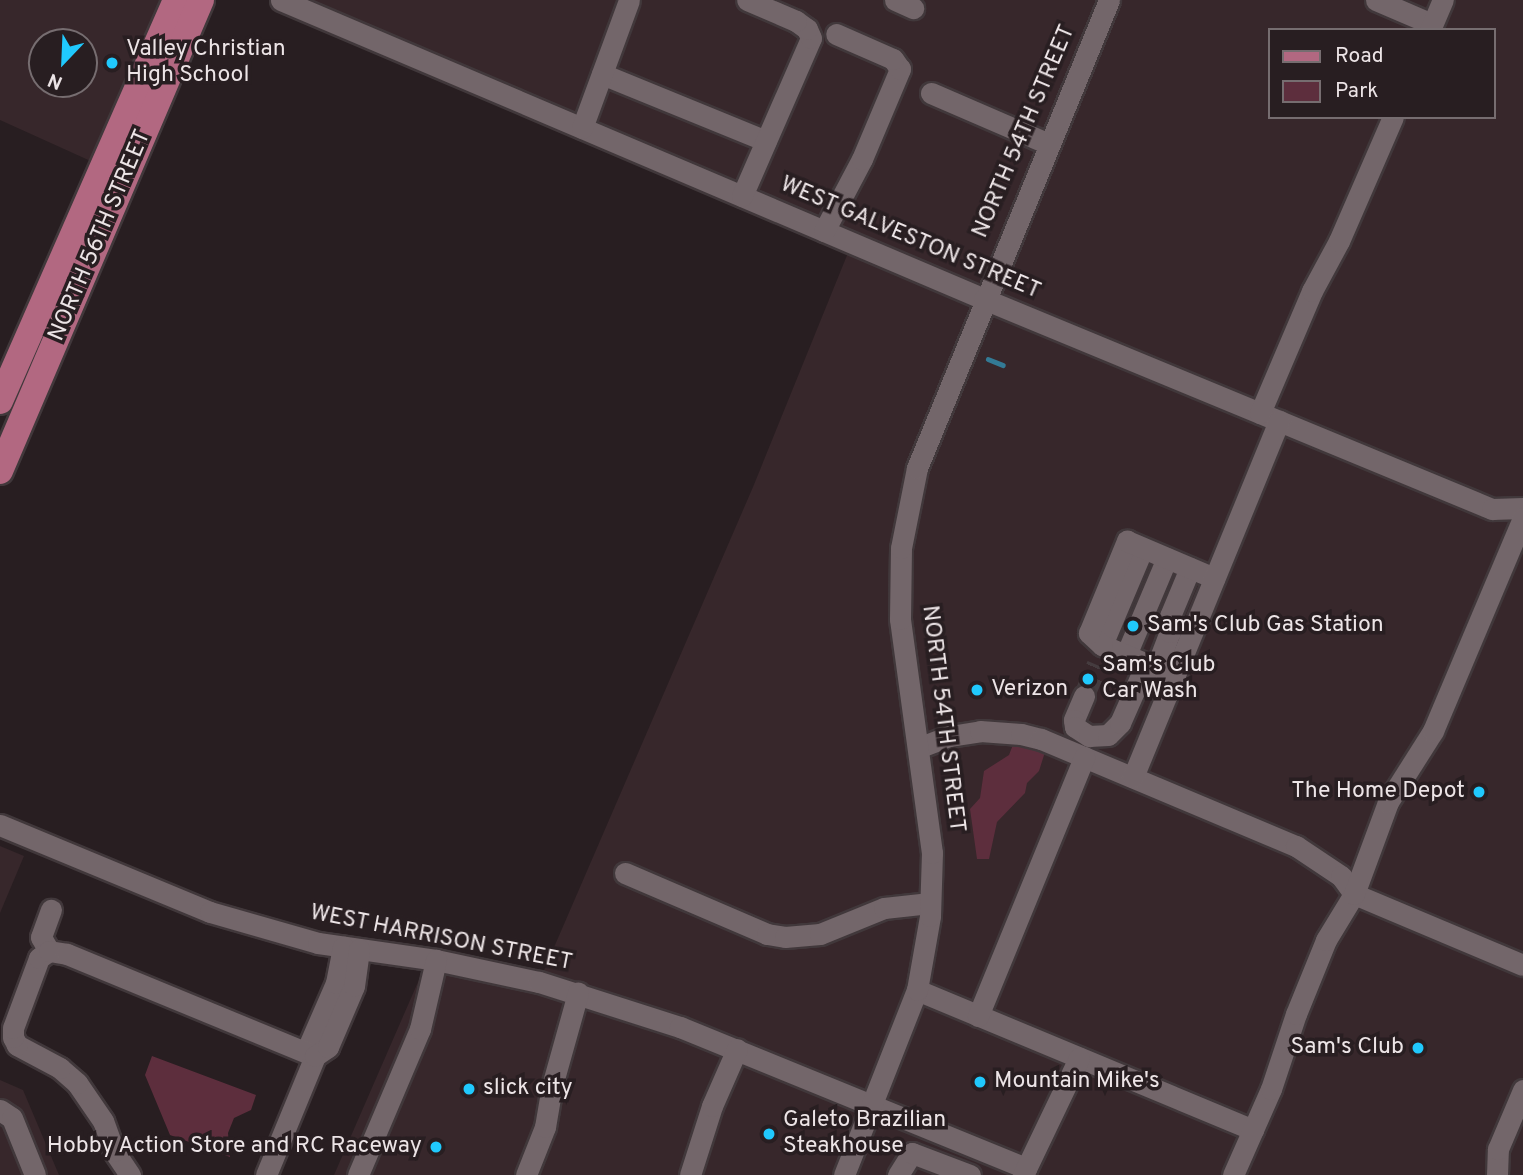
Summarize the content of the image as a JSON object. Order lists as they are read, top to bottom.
{
  "streets": {
    "main road": ["NORTH 56TH STREET"],
    "street": ["NORTH 54TH STREET", "WEST GALVESTON STREET", "WEST HARRISON STREET"]
  },
  "crossings": [
    ["NORTH 54TH STREET", "WEST GALVESTON STREET"],
    ["NORTH 54TH STREET", "WEST HARRISON STREET"]
  ],
  "places": [
    "Valley Christian High School",
    "Sam's Club Gas Station",
    "Sam's Club Car Wash",
    "Verizon",
    "The Home Depot",
    "Sam's Club",
    "Mountain Mike's",
    "slick city",
    "Galeto Brazilian Steakhouse",
    "Hobby Action Store and RC Raceway"
  ],
  "legend": ["Road", "Park"],
  "north": "bottom left"
}
